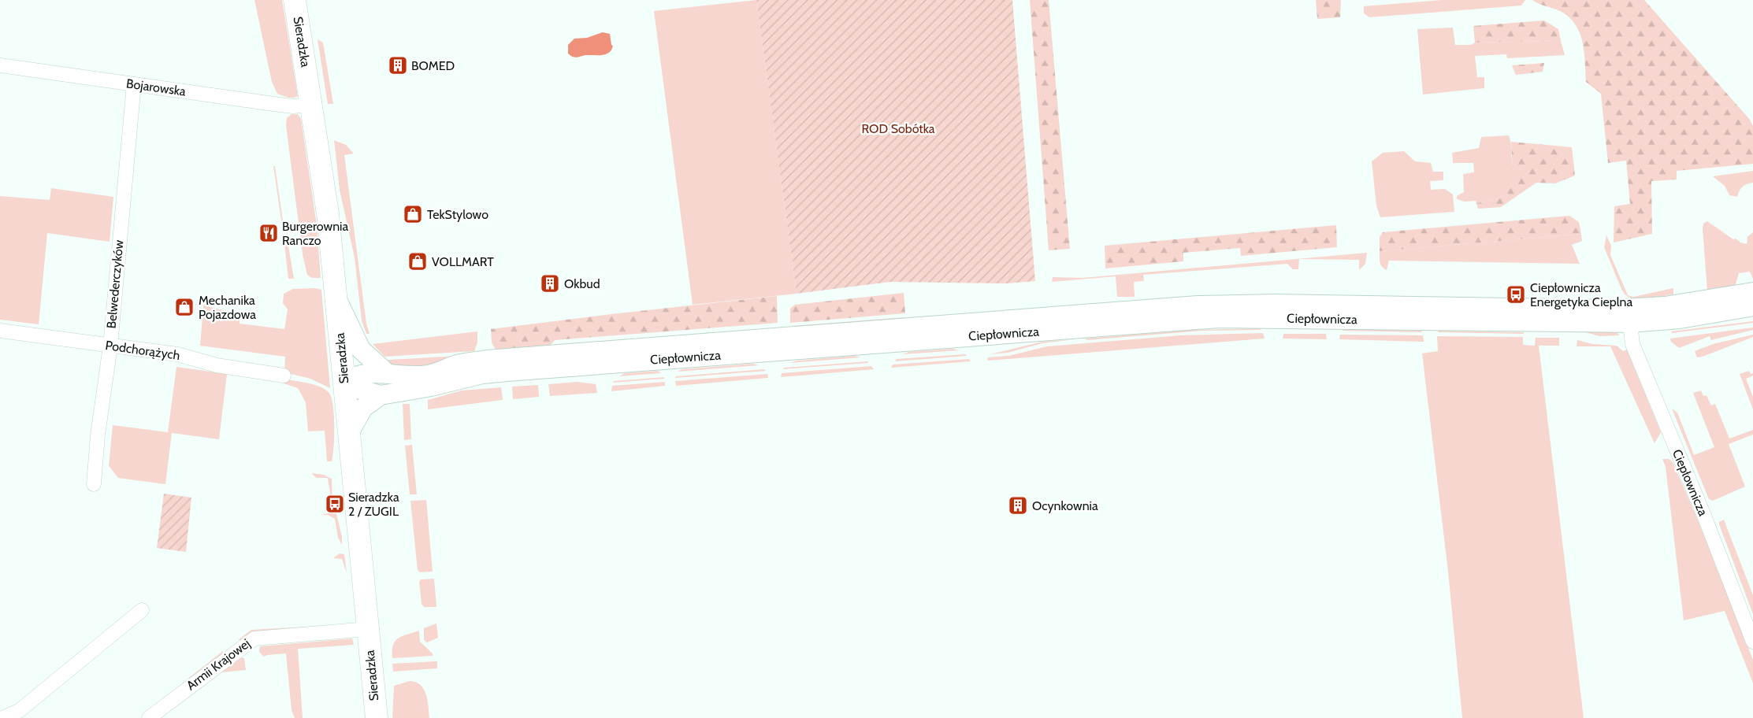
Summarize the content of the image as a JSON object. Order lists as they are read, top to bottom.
{
  "streets": {
    "main road": ["Sieradzka", "Ciepłownicza"],
    "street": [
      "Bojarowska",
      "Belwederczyków",
      "Podchorążych",
      "Armii Krajowej"
    ]
  },
  "crossings": [
    ["Sieradzka", "Bojarowska"],
    ["Sieradzka", "Ciepłownicza"],
    ["Sieradzka", "Armii Krajowej"],
    ["Bojarowska", "Belwederczyków"],
    ["Belwederczyków", "Podchorążych"]
  ],
  "parks": ["ROD Sobótka"],
  "places": {
    "building": ["BOMED", "Okbud", "Ocynkownia"],
    "shop": ["TekStylowo", "VOLLMART", "Mechanika Pojazdowa"],
    "restaurant": ["Burgerownia Ranczo"],
    "bus stop": ["Ciepłownicza Energetyka Cieplna", "Sieradzka 2 / ZUGIL"]
  }
}
